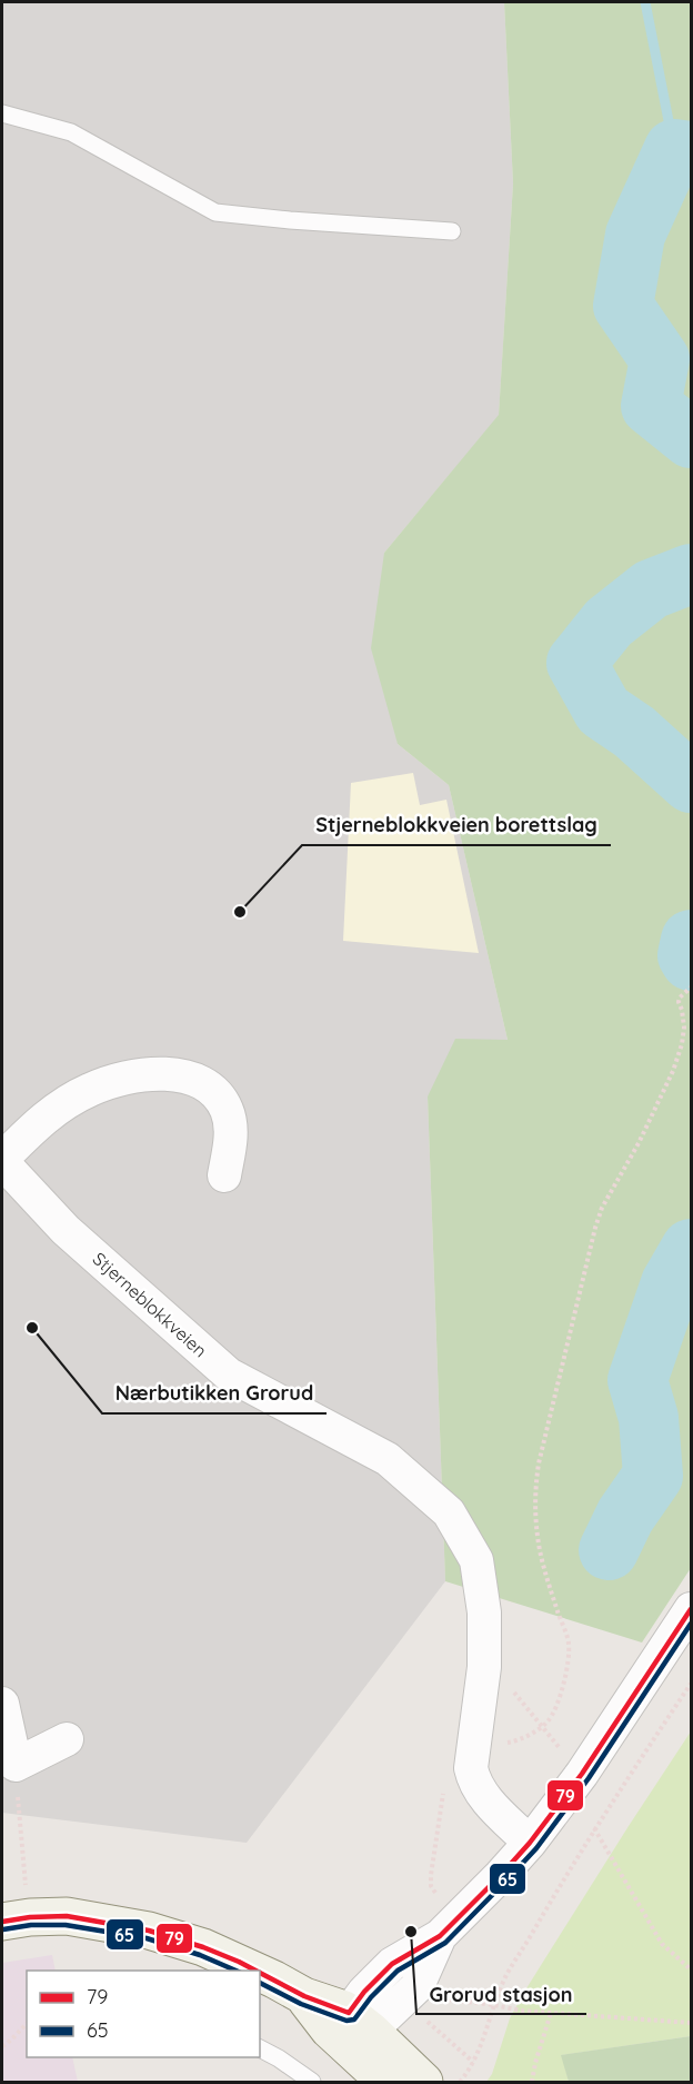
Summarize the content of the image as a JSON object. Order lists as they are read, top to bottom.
{
  "streets": {
    "street": ["Stjerneblokkveien"]
  },
  "places": ["Stjerneblokkveien borettslag", "Nærbutikken Grorud", "Grorud stasjon"],
  "lines": ["transit line 79", "transit line 65"],
  "legend": ["79", "65"]
}
